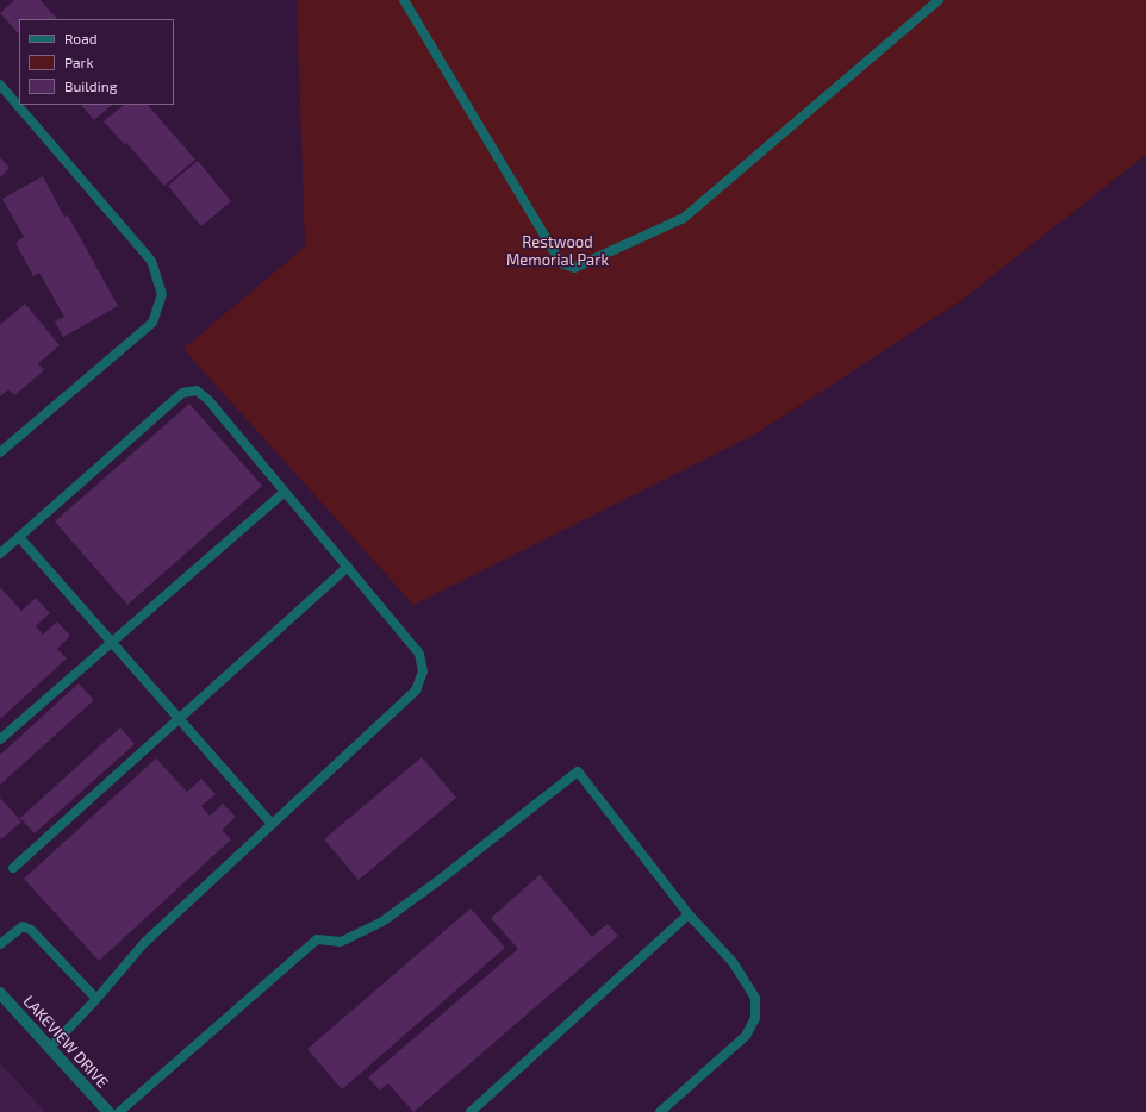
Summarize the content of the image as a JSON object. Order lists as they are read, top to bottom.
{
  "streets": {
    "street": ["LAKEVIEW DRIVE"]
  },
  "parks": ["Restwood Memorial Park"],
  "legend": ["Road", "Park", "Building"]
}
